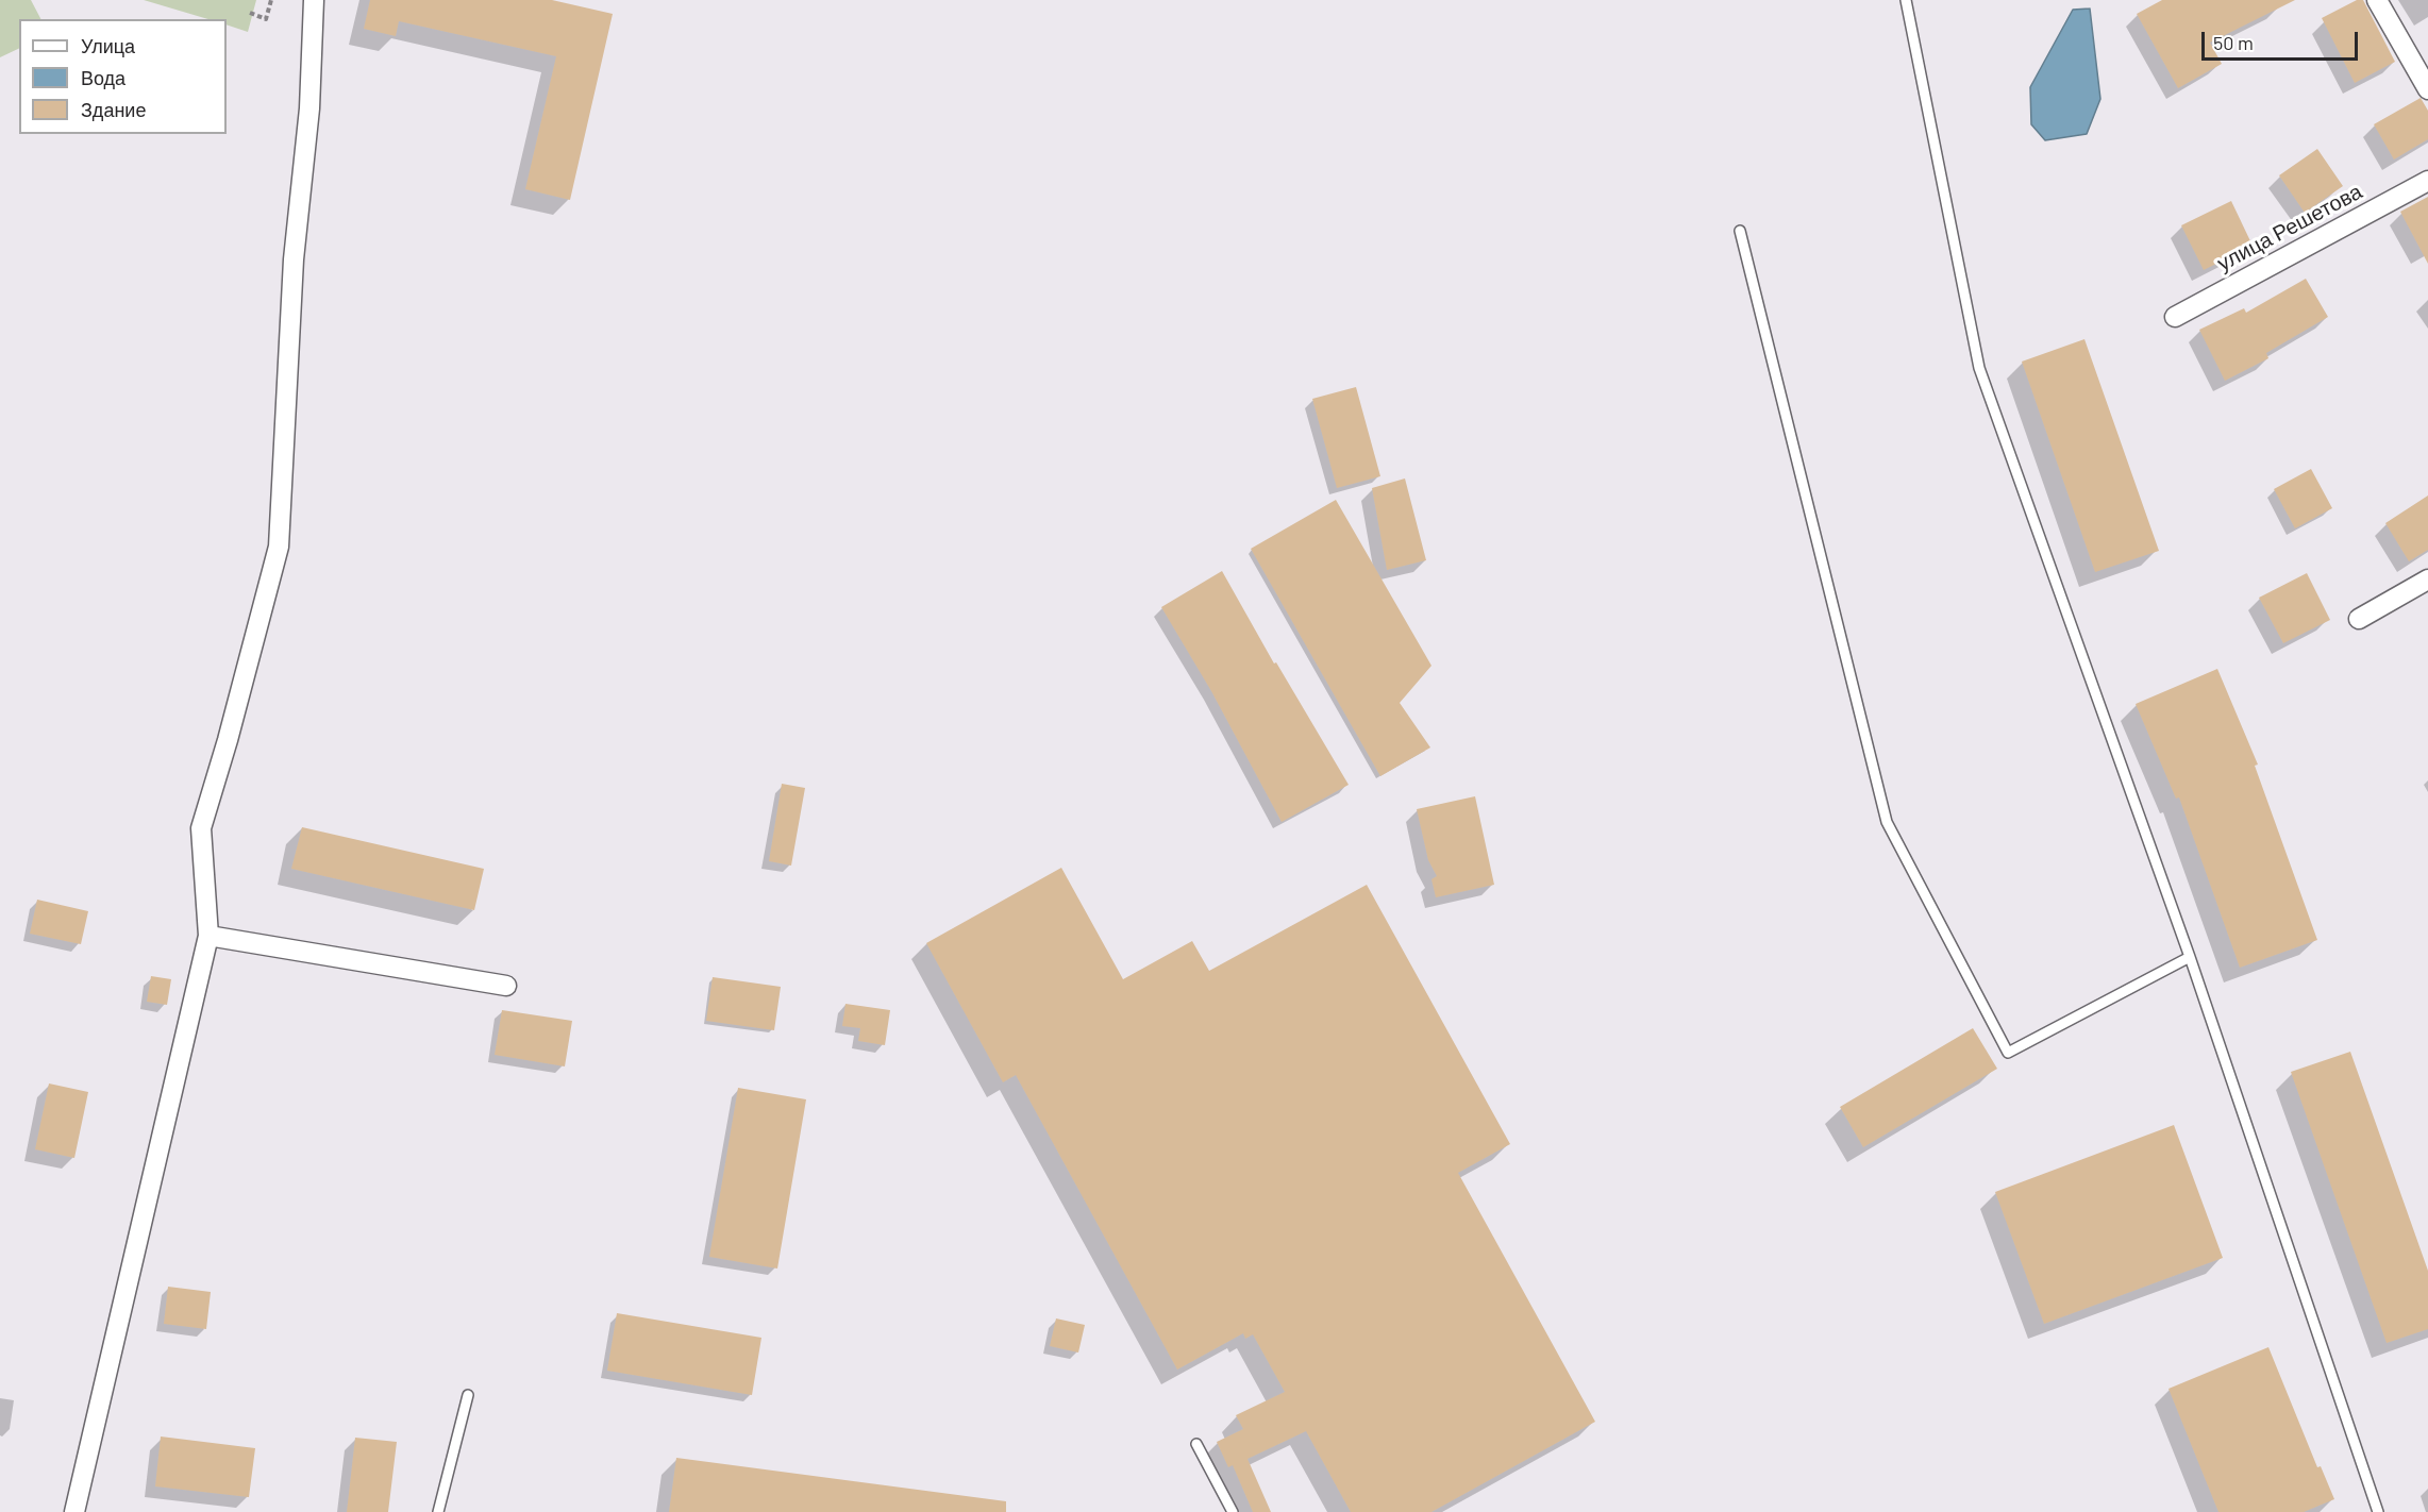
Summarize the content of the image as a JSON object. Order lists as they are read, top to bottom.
{
  "streets": {
    "street": ["улица Решетова"]
  },
  "legend": ["Улица", "Вода", "Здание"],
  "scale_bar": "50 m"
}
